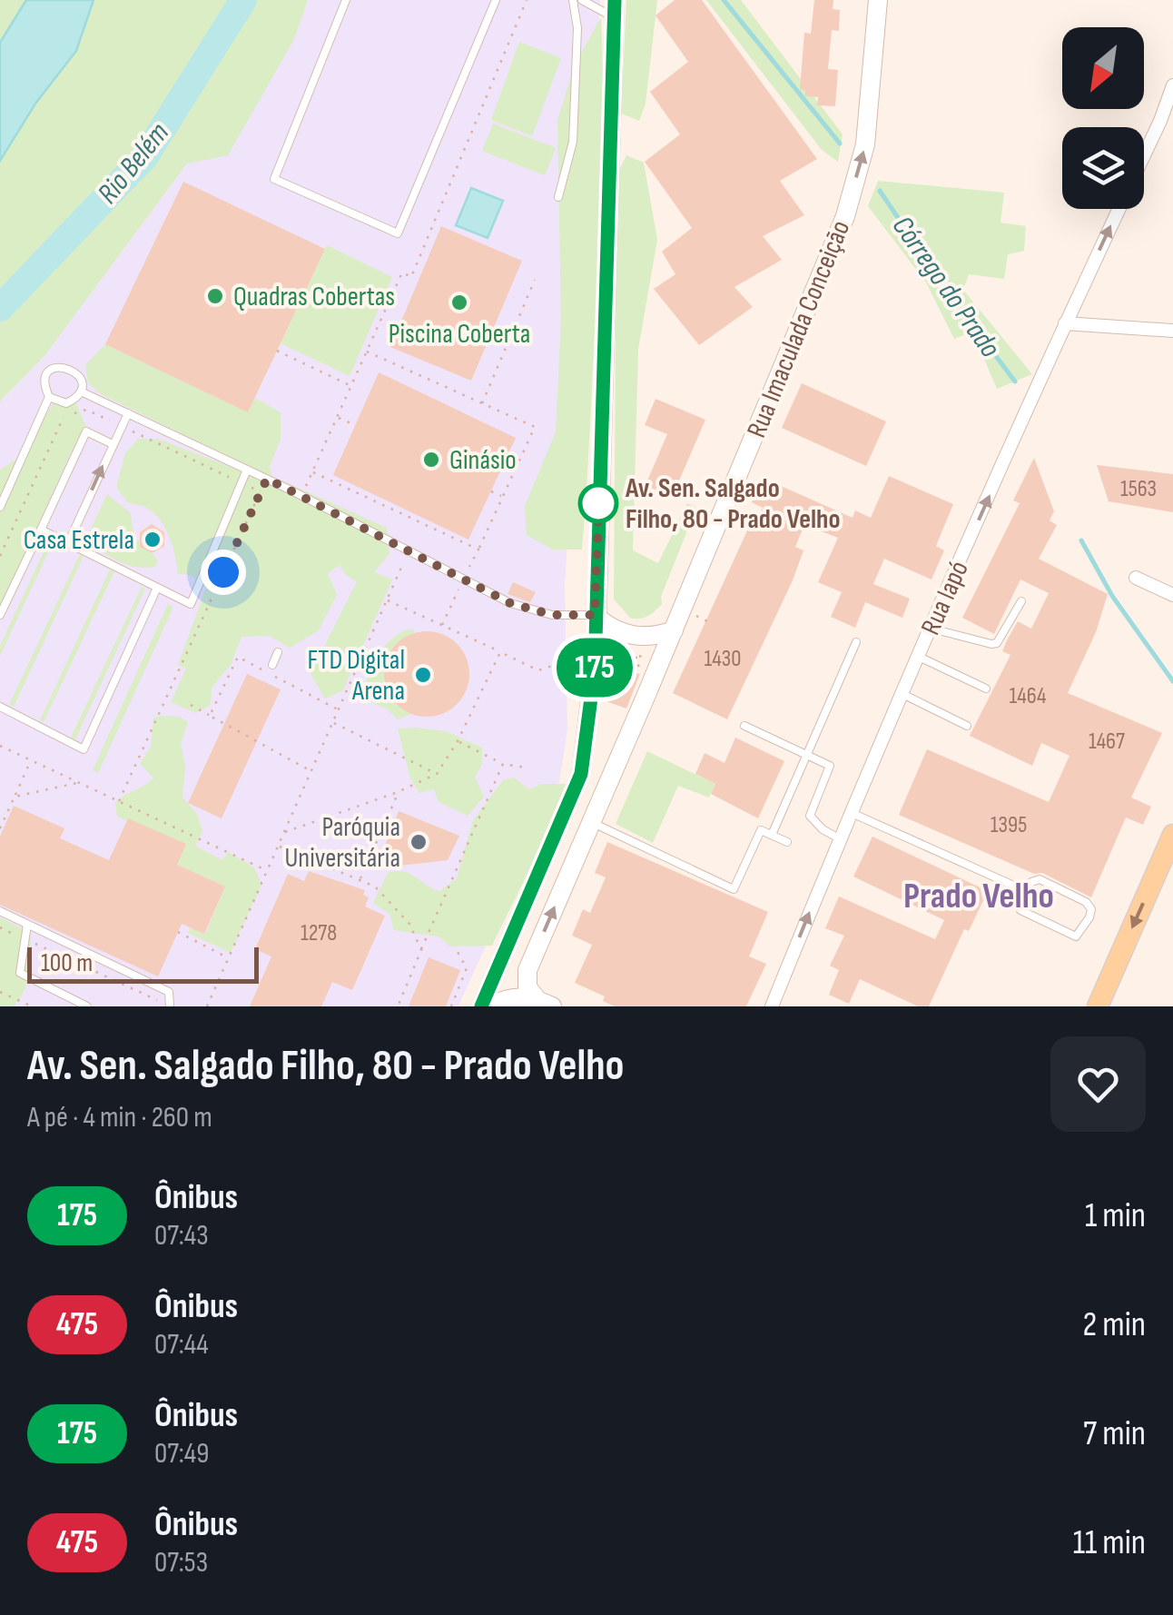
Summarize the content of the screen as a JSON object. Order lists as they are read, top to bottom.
{
  "streets": {
    "main road": ["Rua Imaculada Conceição"],
    "street": ["Rua Iapó"]
  },
  "one_way": ["Rua Iapó"],
  "districts": ["Prado Velho"],
  "water": ["Rio Belém", "Córrego do Prado"],
  "places": [
    "Quadras Cobertas",
    "Piscina Coberta",
    "Ginásio",
    "Av. Sen. Salgado Filho, 80 - Prado Velho",
    "Casa Estrela",
    "FTD Digital Arena",
    "Paróquia Universitária"
  ],
  "lines": ["bus line 175"],
  "house_numbers": [
    "1563",
    "1430",
    "1464",
    "1467",
    "1395",
    "1278"
  ],
  "scale_bar": "100 m",
  "north": "bottom left",
  "page": {
    "on_map": "175",
    "scale": "100 m",
    "heading": ["Av. Sen. Salgado Filho, 80 - Prado Velho", "A pé · 4 min · 260 m"],
    "list": [
      {
        "mark": "175",
        "name": "Ônibus",
        "note": "07:43",
        "value": "1 min"
      },
      {
        "mark": "475",
        "name": "Ônibus",
        "note": "07:44",
        "value": "2 min"
      },
      {
        "mark": "175",
        "name": "Ônibus",
        "note": "07:49",
        "value": "7 min"
      },
      {
        "mark": "475",
        "name": "Ônibus",
        "note": "07:53",
        "value": "11 min"
      }
    ]
  }
}
